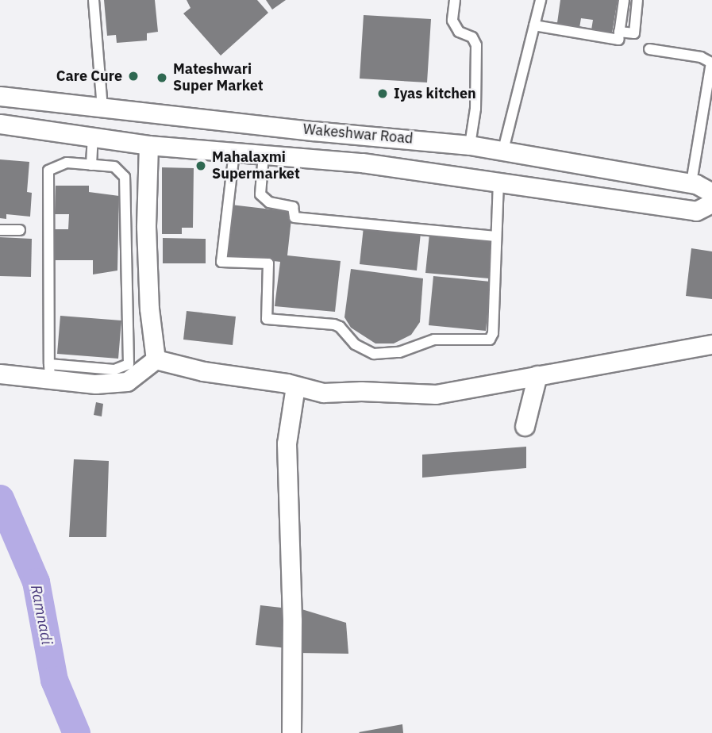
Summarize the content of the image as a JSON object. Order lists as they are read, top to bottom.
{
  "streets": {
    "street": ["Wakeshwar Road"]
  },
  "water": ["Ramnadi"],
  "places": [
    "Care Cure",
    "Mateshwari Super Market",
    "Iyas kitchen",
    "Mahalaxmi Supermarket"
  ]
}
